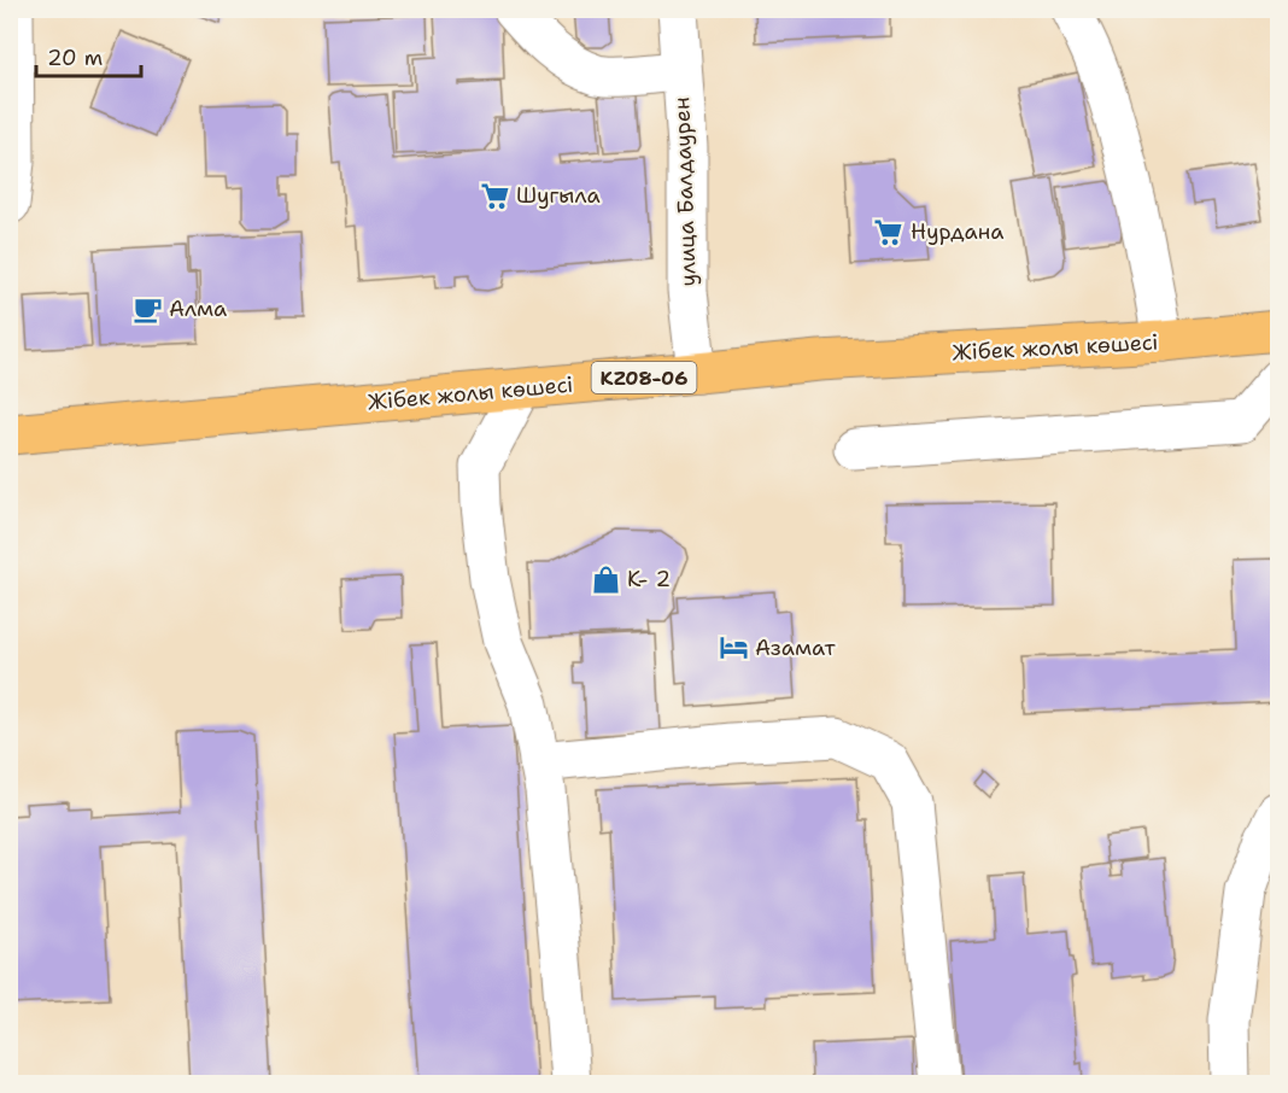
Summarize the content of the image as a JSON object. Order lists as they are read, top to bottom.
{
  "streets": {
    "highway": ["Жібек жолы көшесі", "KZ08-06"],
    "street": ["улица Балдаурен"]
  },
  "crossings": [
    ["улица Балдаурен", "Жібек жолы көшесі"]
  ],
  "places": {
    "supermarket": ["Шугыла", "Нурдана"],
    "cafe": ["Алма"],
    "shop": ["К- 2"],
    "hotel": ["Азамат"]
  },
  "scale_bar": "20 m"
}
